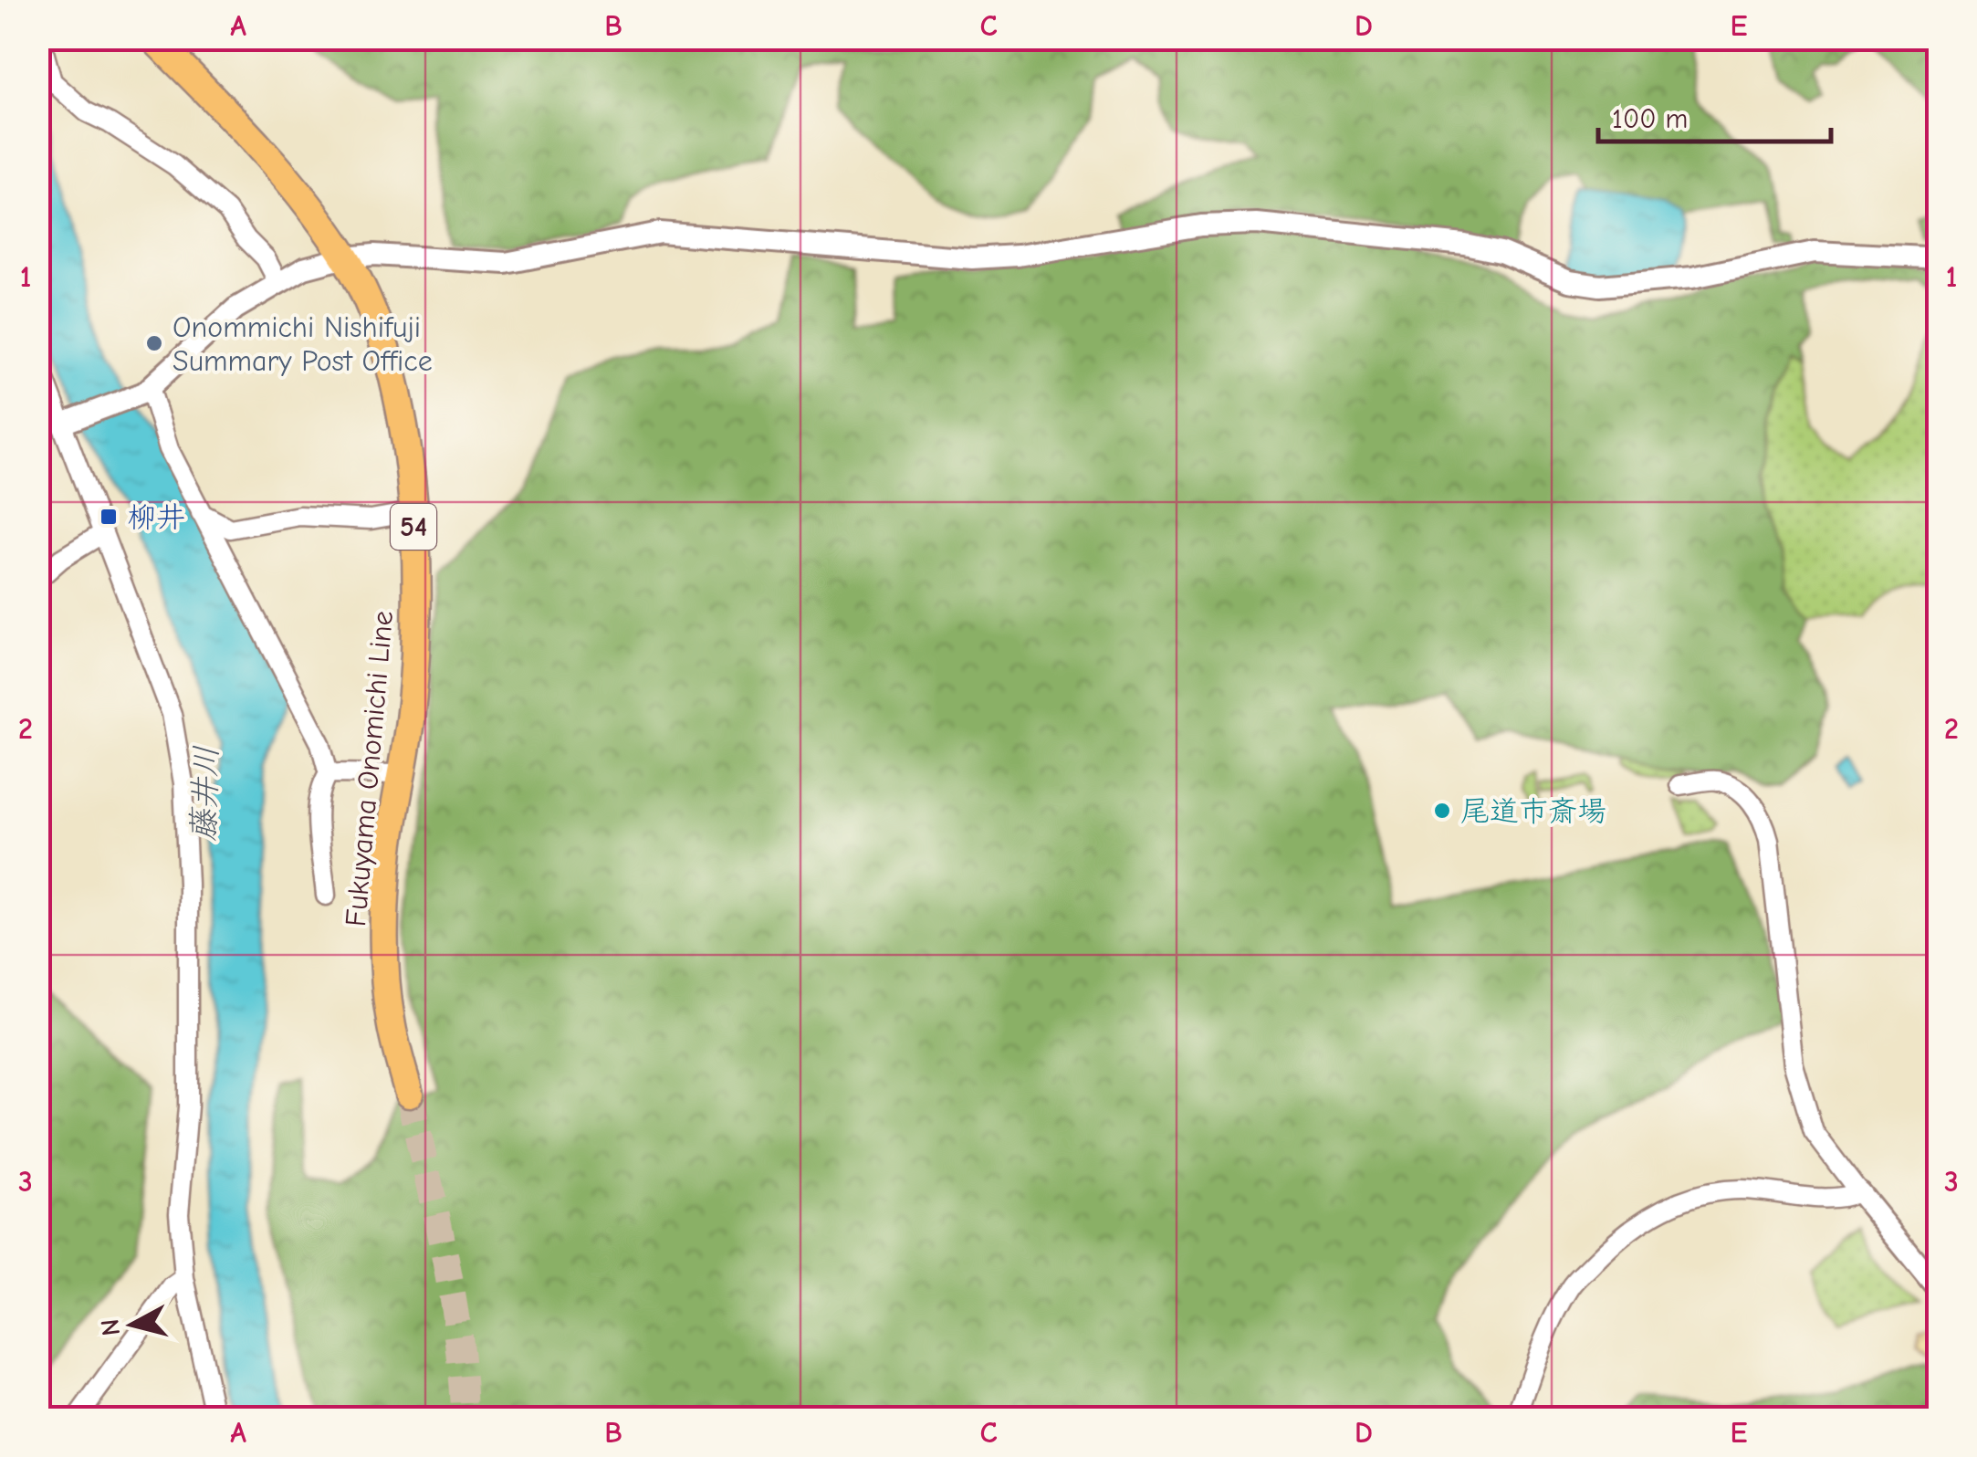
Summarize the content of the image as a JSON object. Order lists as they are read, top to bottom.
{
  "streets": {
    "main road": ["54", "Fukuyama Onomichi Line"]
  },
  "water": ["藤井川"],
  "places": {
    "other": ["Onommichi Nishifuji Summary Post Office", "尾道市斎場"],
    "transit": ["柳井"]
  },
  "scale_bar": "100 m",
  "north": "left",
  "grid": {
    "columns": [
      "A",
      "B",
      "C",
      "D",
      "E"
    ],
    "rows": ["1", "2", "3"]
  }
}
